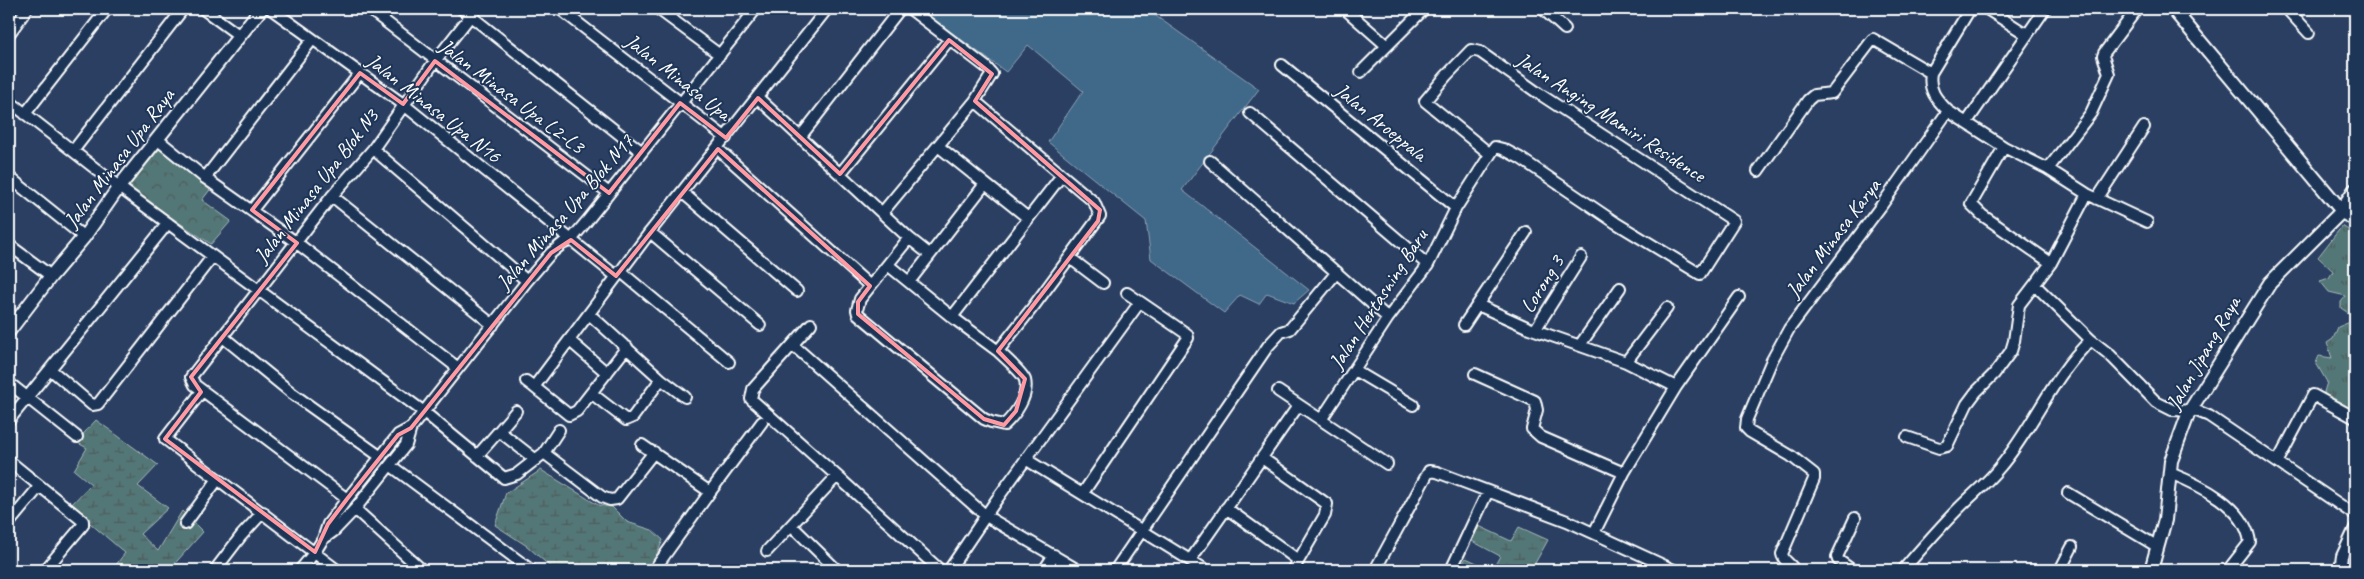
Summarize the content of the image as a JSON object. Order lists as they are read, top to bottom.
{
  "streets": {
    "main road": ["Jalan Jipang Raya"],
    "street": [
      "Jalan Minasa Upa",
      "Jalan Minasa Upa L2-L3",
      "Jalan Minasa Upa N16",
      "Jalan Anging Mamiri Residence",
      "Jalan Aroeppala",
      "Jalan Minasa Upa Raya",
      "Jalan Minasa Upa Blok N3",
      "Jalan Minasa Upa Blok N17",
      "Jalan Minasa Karya",
      "Lorong 3",
      "Jalan Hertasning Baru"
    ]
  },
  "crossings": [
    ["Jalan Minasa Upa", "Jalan Minasa Upa Blok N17"],
    ["Jalan Minasa Upa L2-L3", "Jalan Minasa Upa Blok N3"],
    ["Jalan Minasa Upa L2-L3", "Jalan Minasa Upa Blok N17"],
    ["Jalan Minasa Upa N16", "Jalan Minasa Upa Blok N3"],
    ["Jalan Minasa Upa N16", "Jalan Minasa Upa Blok N17"],
    ["Jalan Anging Mamiri Residence", "Jalan Hertasning Baru"],
    ["Jalan Aroeppala", "Jalan Hertasning Baru"]
  ]
}
